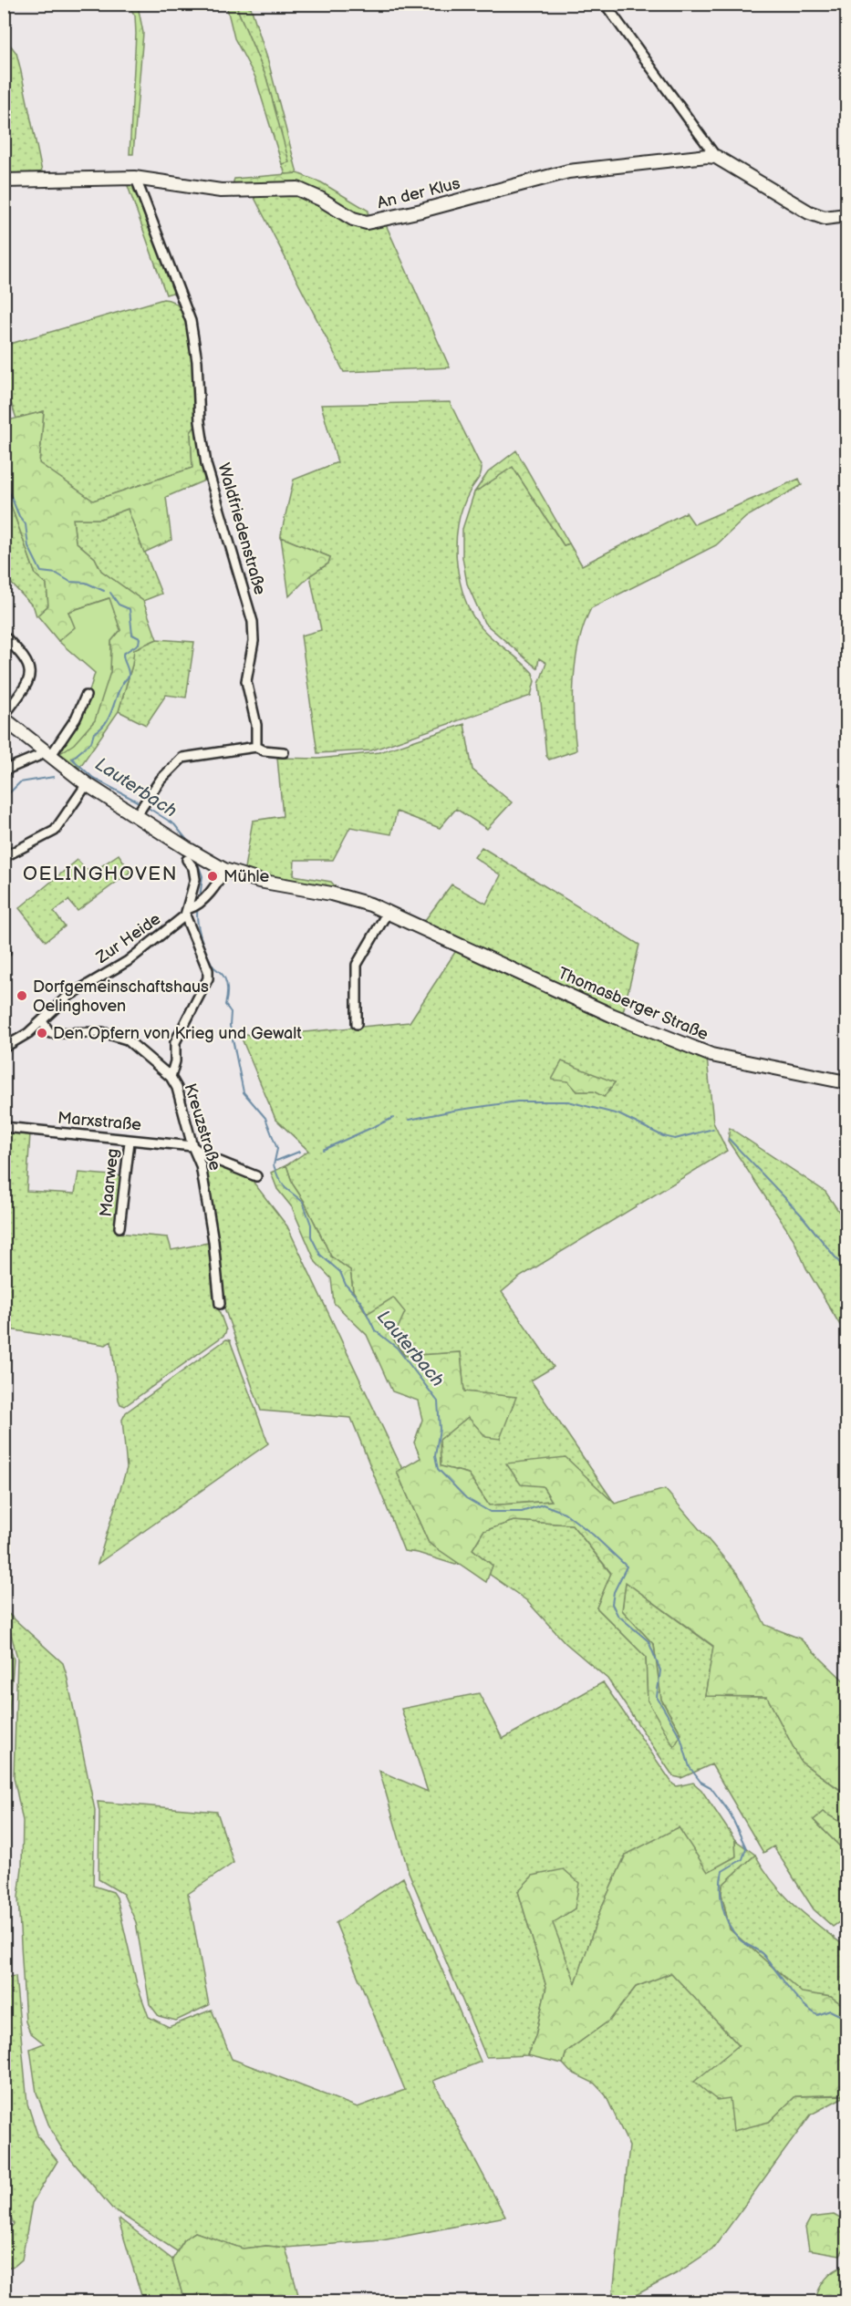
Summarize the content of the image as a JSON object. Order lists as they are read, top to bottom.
{
  "streets": {
    "main road": ["An der Klus", "Thomasberger Straße"],
    "street": [
      "Waldfriedenstraße",
      "Zur Heide",
      "Marxstraße",
      "Kreuzstraße",
      "Maarweg"
    ]
  },
  "crossings": [
    ["An der Klus", "Waldfriedenstraße"],
    ["Zur Heide", "Thomasberger Straße"],
    ["Zur Heide", "Kreuzstraße"],
    ["Marxstraße", "Kreuzstraße"],
    ["Marxstraße", "Maarweg"]
  ],
  "districts": ["OELINGHOVEN"],
  "water": ["Lauterbach"],
  "places": ["Mühle", "Dorfgemeinschaftshaus Oelinghoven", "Den Opfern von Krieg und Gewalt"]
}
